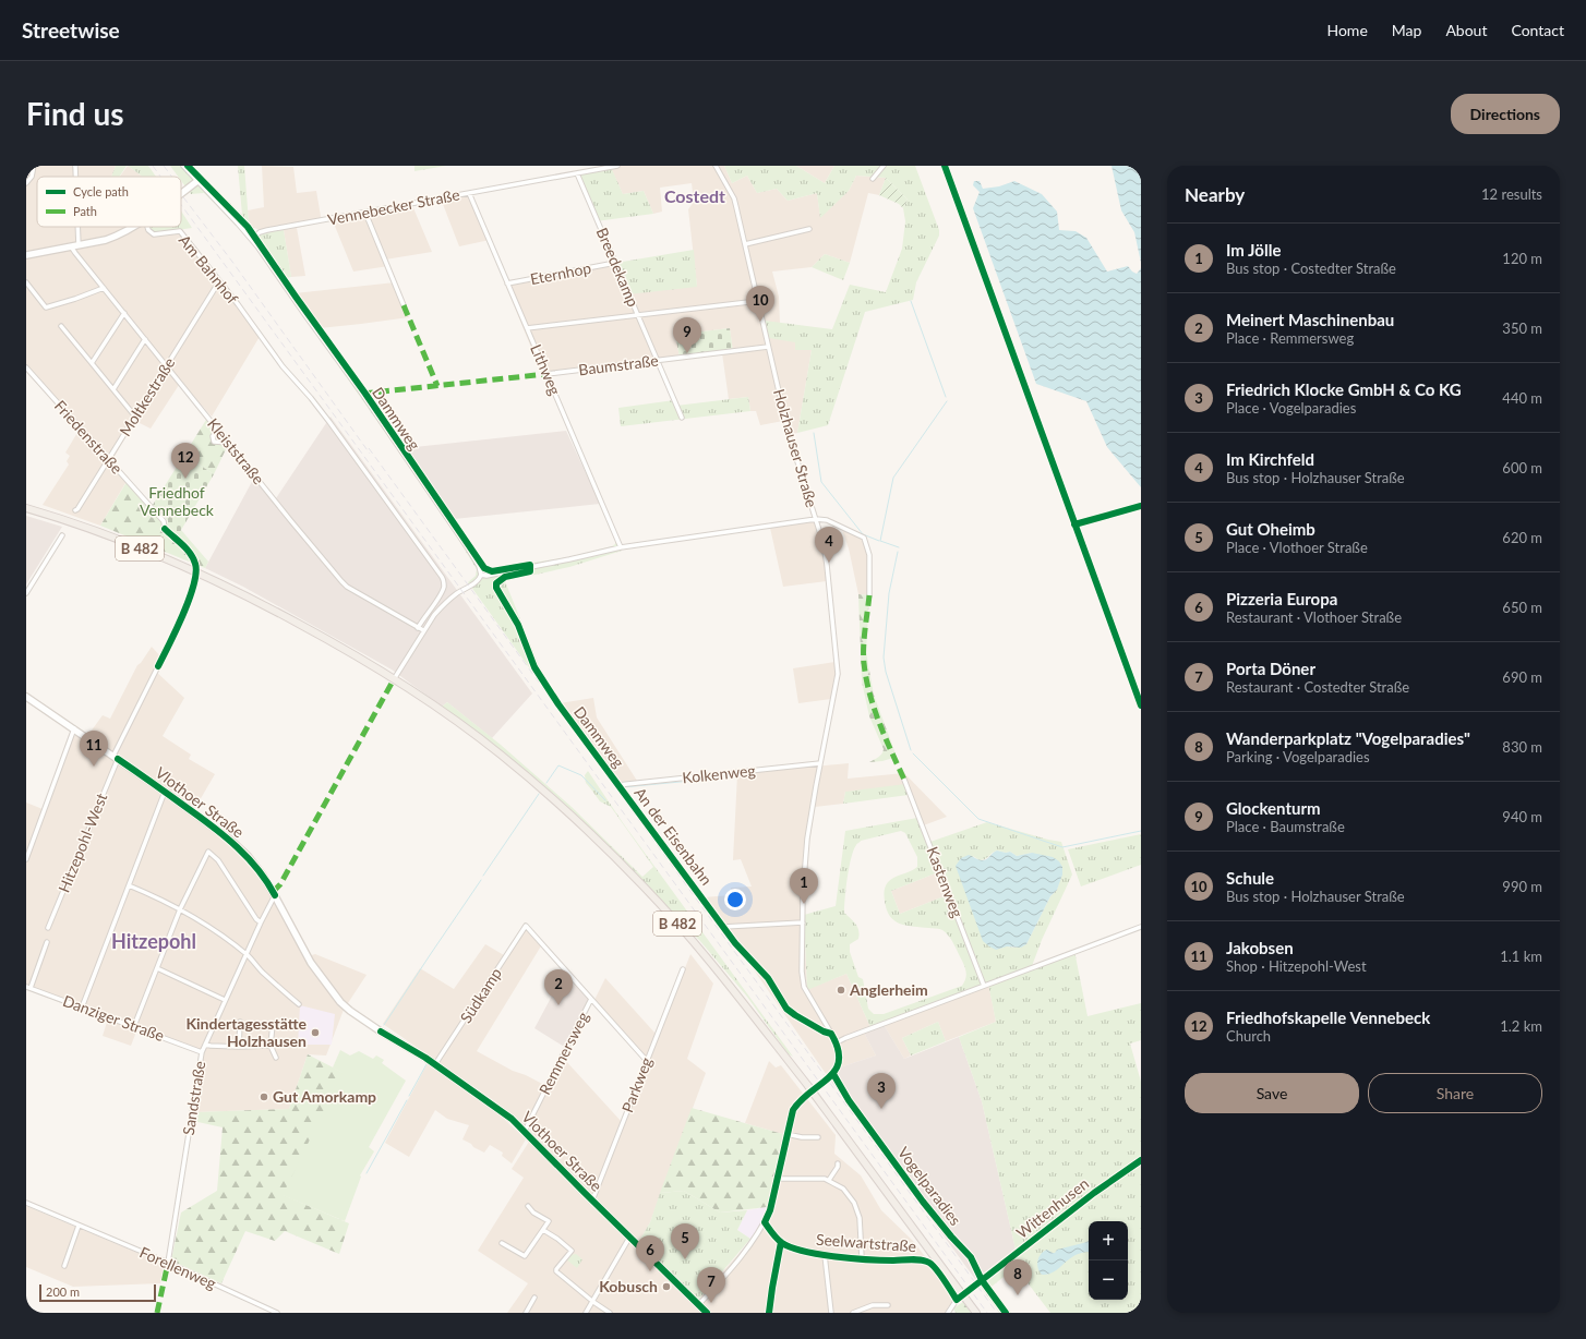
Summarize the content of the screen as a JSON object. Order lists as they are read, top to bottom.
{
  "streets": {
    "main road": ["B 482"],
    "street": [
      "Vennebecker Straße",
      "Breedekamp",
      "Am Bahnhof",
      "Eternhop",
      "Baumstraße",
      "Lithweg",
      "Moltkestraße",
      "Dammweg",
      "Friedenstraße",
      "Holzhauser Straße",
      "Kleiststraße",
      "Kolkenweg",
      "Vlothoer Straße",
      "An der Eisenbahn",
      "Hitzepohl-West",
      "Kastenweg",
      "Südkamp",
      "Danziger Straße",
      "Remmersweg",
      "Parkweg",
      "Sandstraße",
      "Vogelparadies",
      "Wittenhusen",
      "Seelwartstraße",
      "Forellenweg"
    ]
  },
  "crossings": [
    ["Vennebecker Straße", "Breedekamp"],
    ["Vennebecker Straße", "Lithweg"],
    ["Vennebecker Straße", "Dammweg"],
    ["Breedekamp", "Eternhop"],
    ["Breedekamp", "Baumstraße"],
    ["Am Bahnhof", "Moltkestraße"],
    ["Am Bahnhof", "Kleiststraße"],
    ["Eternhop", "Lithweg"],
    ["Baumstraße", "Lithweg"],
    ["Baumstraße", "Holzhauser Straße"],
    ["Moltkestraße", "Friedenstraße"],
    ["Moltkestraße", "Kleiststraße"],
    ["Dammweg", "Kolkenweg"],
    ["Dammweg", "An der Eisenbahn"],
    ["Holzhauser Straße", "Kolkenweg"],
    ["Holzhauser Straße", "An der Eisenbahn"],
    ["Kolkenweg", "An der Eisenbahn"],
    ["Vlothoer Straße", "Hitzepohl-West"],
    ["Vlothoer Straße", "Südkamp"],
    ["Vlothoer Straße", "Remmersweg"],
    ["Vlothoer Straße", "Parkweg"],
    ["Vlothoer Straße", "Sandstraße"],
    ["Südkamp", "Remmersweg"],
    ["Danziger Straße", "Sandstraße"],
    ["Sandstraße", "Forellenweg"],
    ["Vogelparadies", "Wittenhusen"],
    ["Wittenhusen", "Seelwartstraße"]
  ],
  "districts": ["Costedt", "Hitzepohl"],
  "parks": ["Friedhof Vennebeck"],
  "places": [
    "Anglerheim",
    "Kindertagesstätte Holzhausen",
    "Gut Amorkamp",
    "Kobusch"
  ],
  "legend": ["Cycle path", "Path"],
  "scale_bar": "200 m",
  "page": {
    "header": "Streetwise",
    "nav": [
      "Home",
      "Map",
      "About",
      "Contact"
    ],
    "buttons": [
      "Directions",
      ["Save", "Share"]
    ],
    "title": "Find us",
    "heading": ["Nearby", "12 results"],
    "list": [
      {
        "mark": "1",
        "name": "Im Jölle",
        "note": "Bus stop · Costedter Straße",
        "value": "120 m"
      },
      {
        "mark": "2",
        "name": "Meinert Maschinenbau",
        "note": "Place · Remmersweg",
        "value": "350 m"
      },
      {
        "mark": "3",
        "name": "Friedrich Klocke GmbH & Co KG",
        "note": "Place · Vogelparadies",
        "value": "440 m"
      },
      {
        "mark": "4",
        "name": "Im Kirchfeld",
        "note": "Bus stop · Holzhauser Straße",
        "value": "600 m"
      },
      {
        "mark": "5",
        "name": "Gut Oheimb",
        "note": "Place · Vlothoer Straße",
        "value": "620 m"
      },
      {
        "mark": "6",
        "name": "Pizzeria Europa",
        "note": "Restaurant · Vlothoer Straße",
        "value": "650 m"
      },
      {
        "mark": "7",
        "name": "Porta Döner",
        "note": "Restaurant · Costedter Straße",
        "value": "690 m"
      },
      {
        "mark": "8",
        "name": "Wanderparkplatz \"Vogelparadies\"",
        "note": "Parking · Vogelparadies",
        "value": "830 m"
      },
      {
        "mark": "9",
        "name": "Glockenturm",
        "note": "Place · Baumstraße",
        "value": "940 m"
      },
      {
        "mark": "10",
        "name": "Schule",
        "note": "Bus stop · Holzhauser Straße",
        "value": "990 m"
      },
      {
        "mark": "11",
        "name": "Jakobsen",
        "note": "Shop · Hitzepohl-West",
        "value": "1.1 km"
      },
      {
        "mark": "12",
        "name": "Friedhofskapelle Vennebeck",
        "note": "Church",
        "value": "1.2 km"
      }
    ],
    "pins": [
      "10",
      "9",
      "12",
      "4",
      "11",
      "1",
      "2",
      "3",
      "5",
      "6",
      "8",
      "7"
    ],
    "map_buttons": ["+", "−"],
    "scale": "200 m"
  }
}
